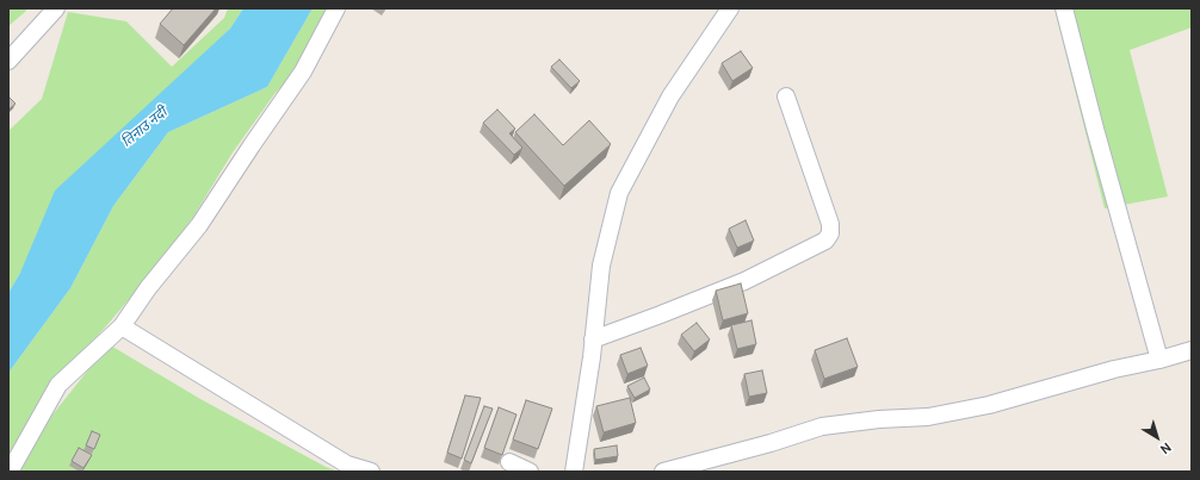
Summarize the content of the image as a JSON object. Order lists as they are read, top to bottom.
{
  "water": ["तिनाउ नदी"],
  "north": "bottom right"
}
